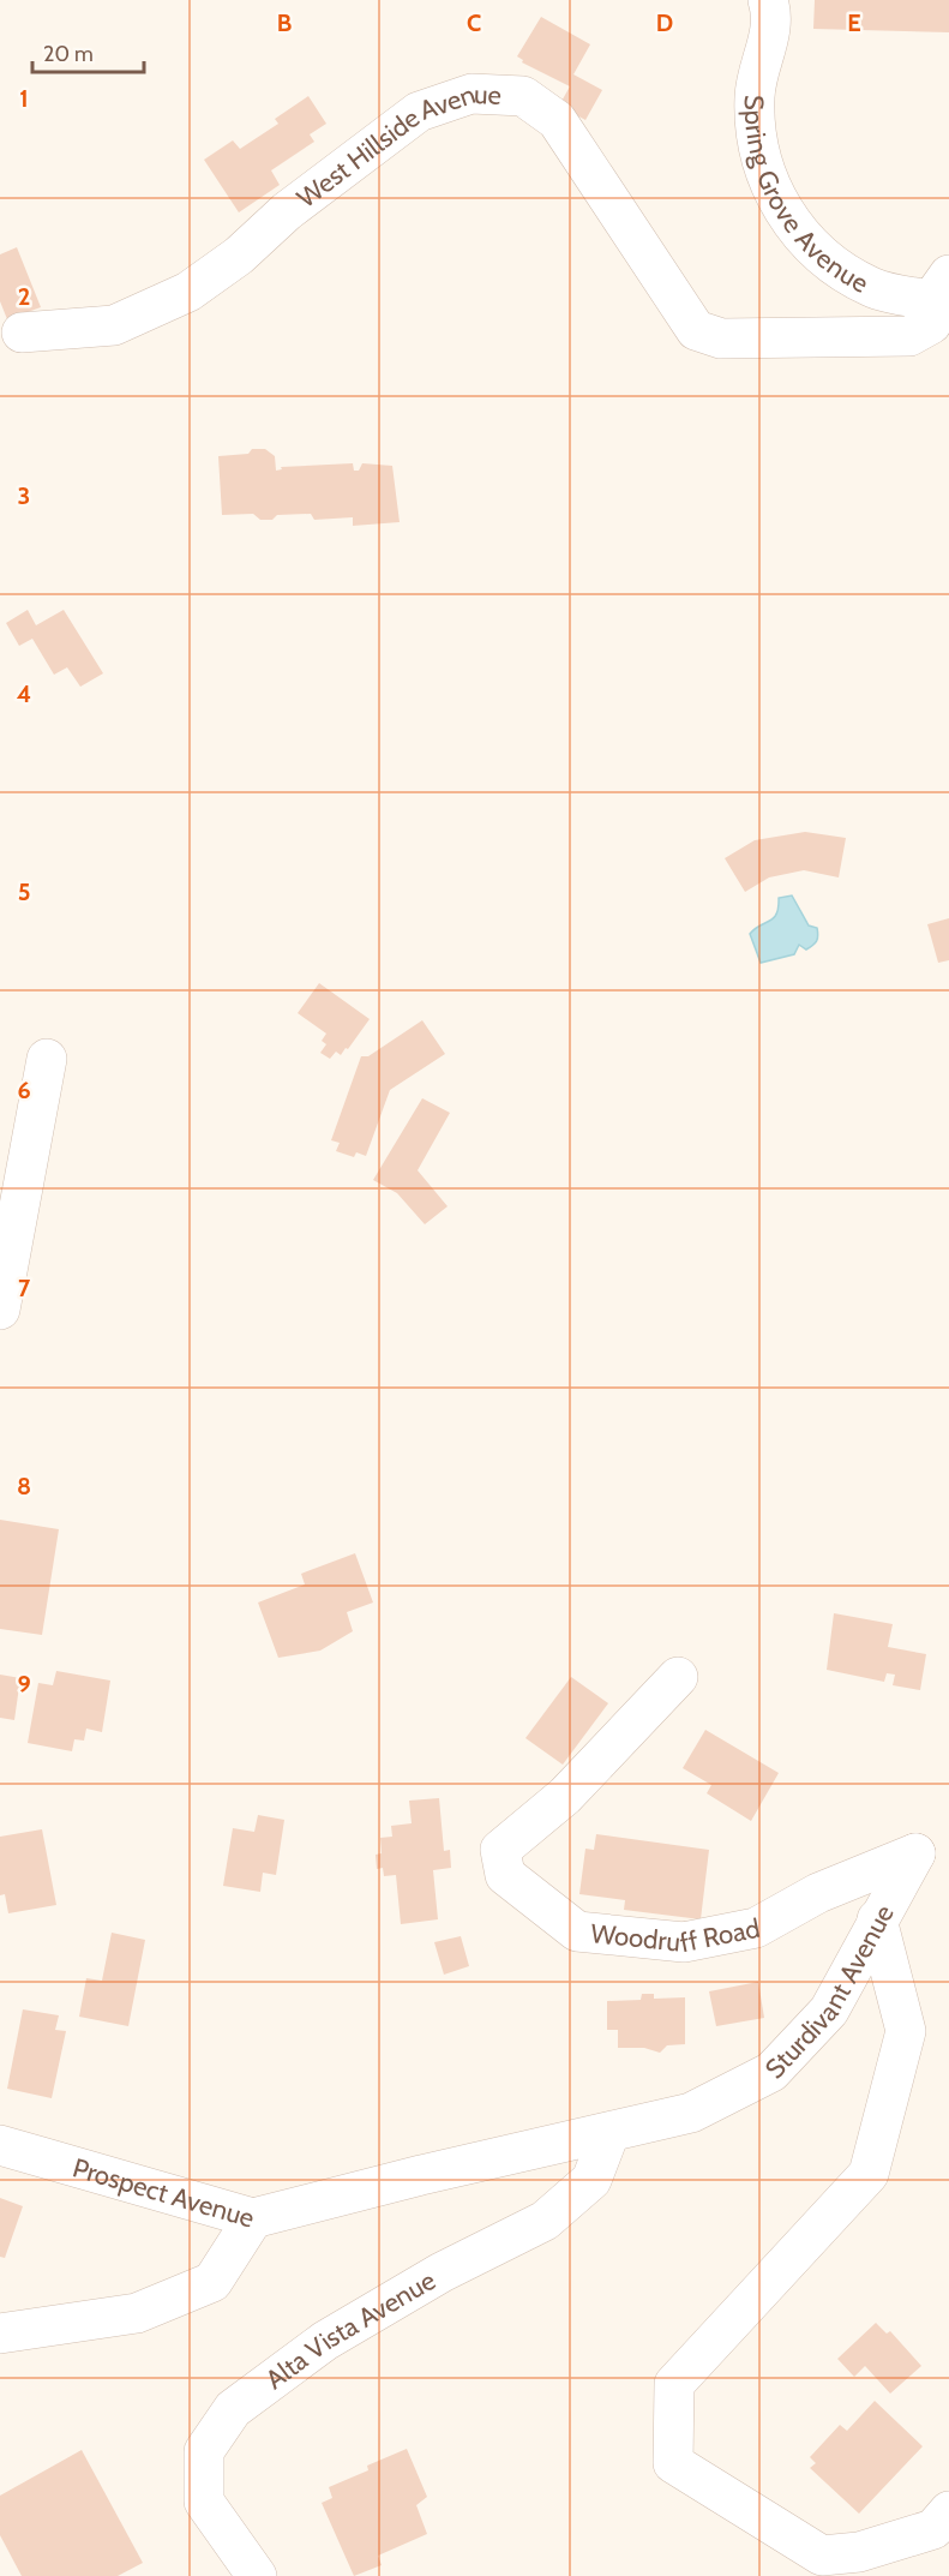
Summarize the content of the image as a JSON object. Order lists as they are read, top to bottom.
{
  "streets": {
    "street": [
      "West Hillside Avenue",
      "Spring Grove Avenue",
      "Woodruff Road",
      "Sturdivant Avenue",
      "Prospect Avenue",
      "Alta Vista Avenue"
    ]
  },
  "crossings": [
    ["West Hillside Avenue", "Spring Grove Avenue"],
    ["Woodruff Road", "Sturdivant Avenue"],
    ["Sturdivant Avenue", "Prospect Avenue"],
    ["Sturdivant Avenue", "Alta Vista Avenue"]
  ],
  "scale_bar": "20 m",
  "grid": {
    "columns": [
      "B",
      "C",
      "D",
      "E"
    ],
    "rows": [
      "1",
      "2",
      "3",
      "4",
      "5",
      "6",
      "7",
      "8",
      "9"
    ]
  }
}
